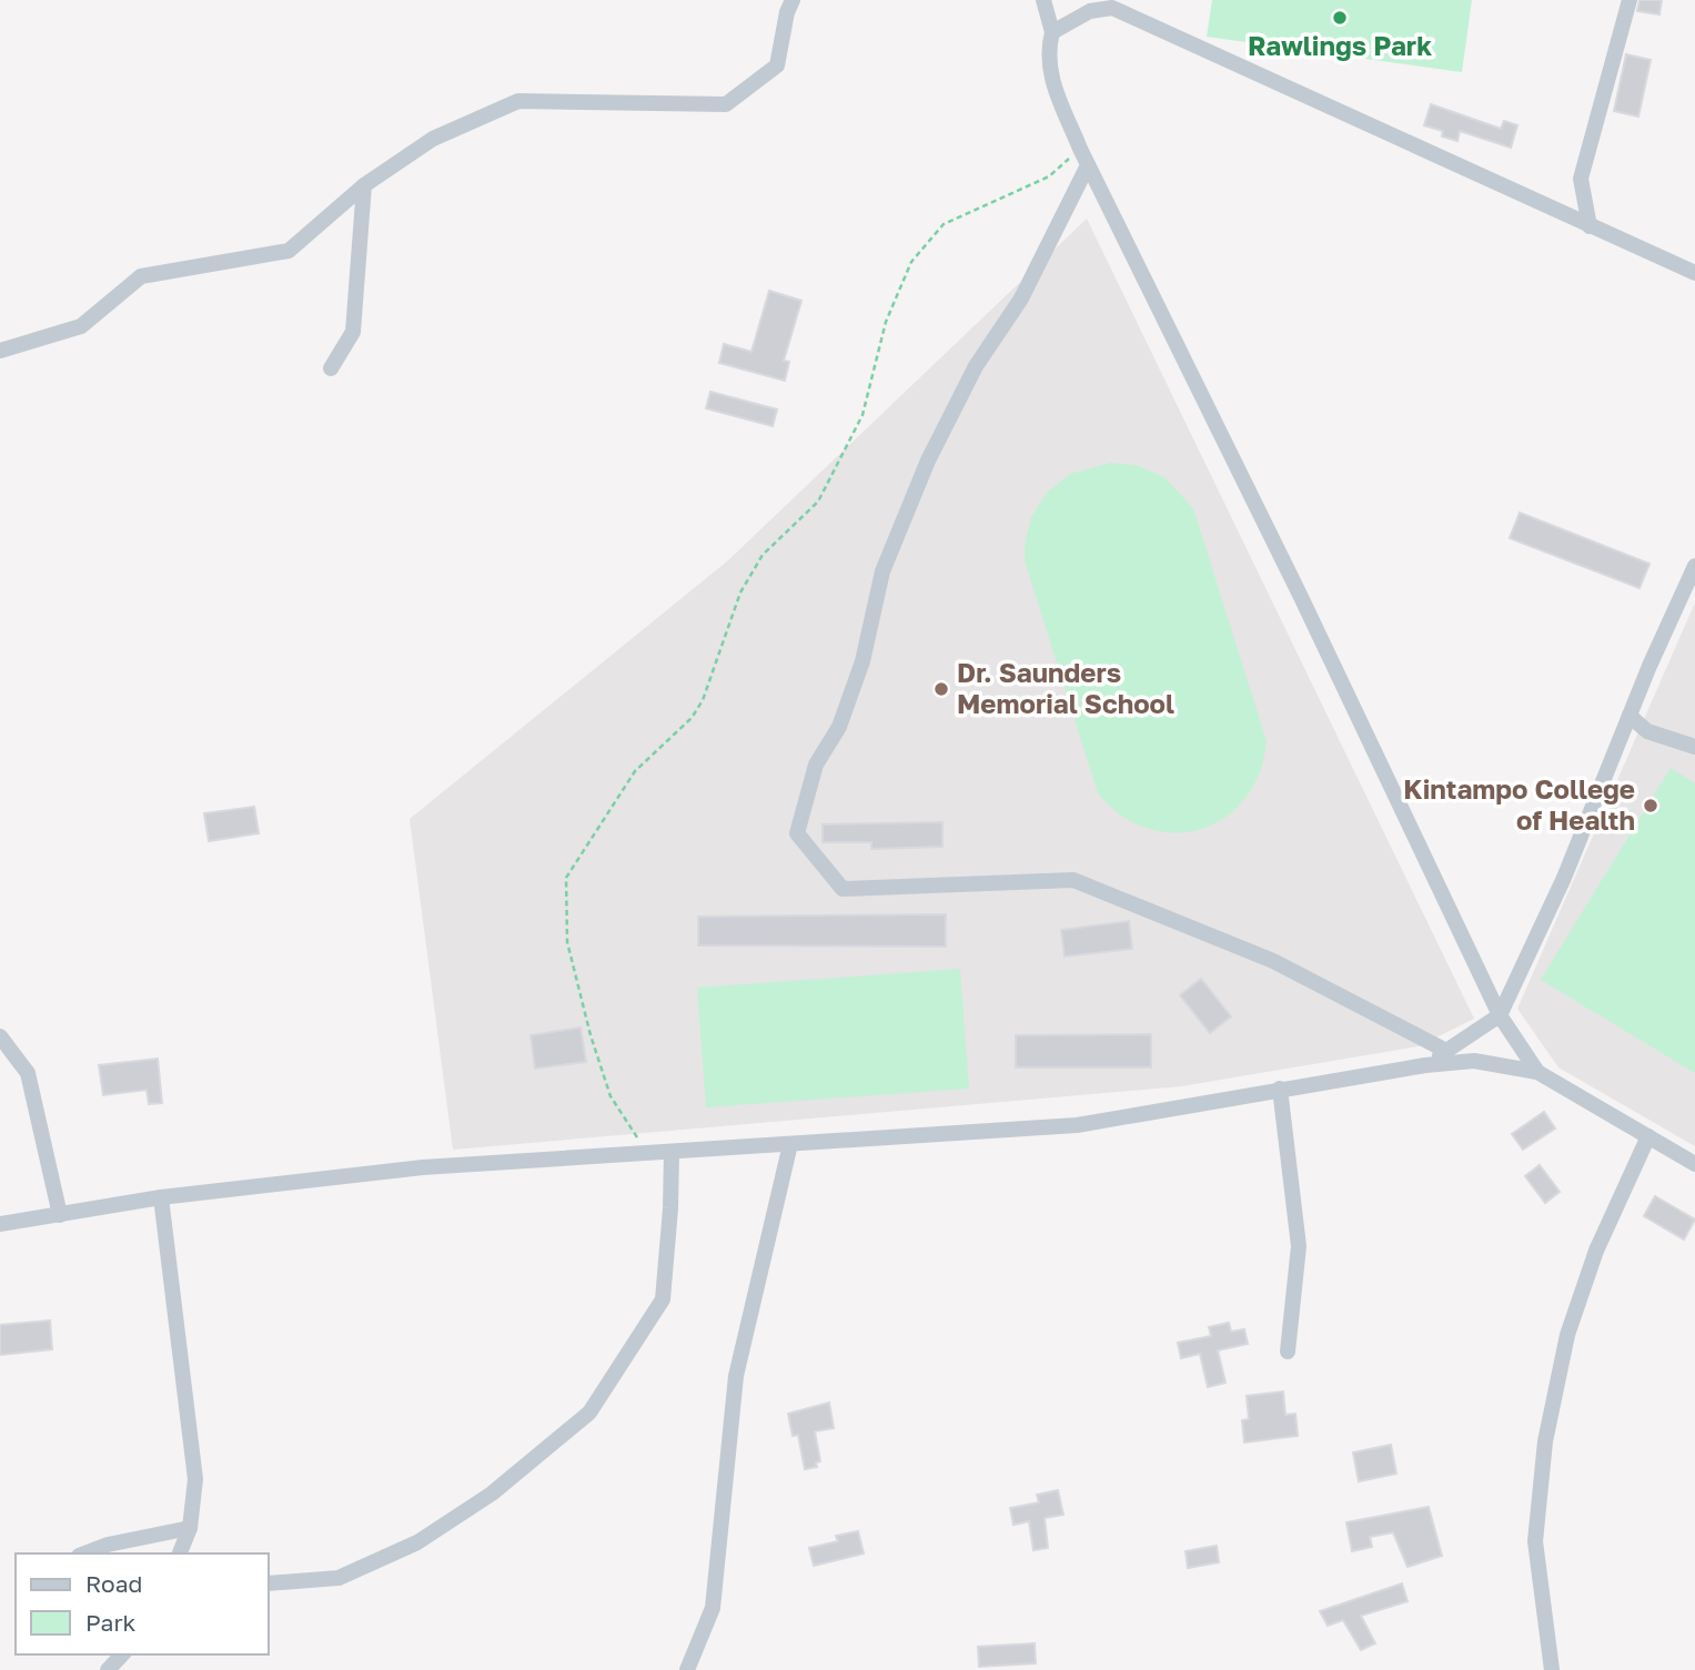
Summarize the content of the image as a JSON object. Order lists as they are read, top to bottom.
{
  "places": ["Rawlings Park", "Dr. Saunders Memorial School", "Kintampo College of Health"],
  "legend": ["Road", "Park"]
}
